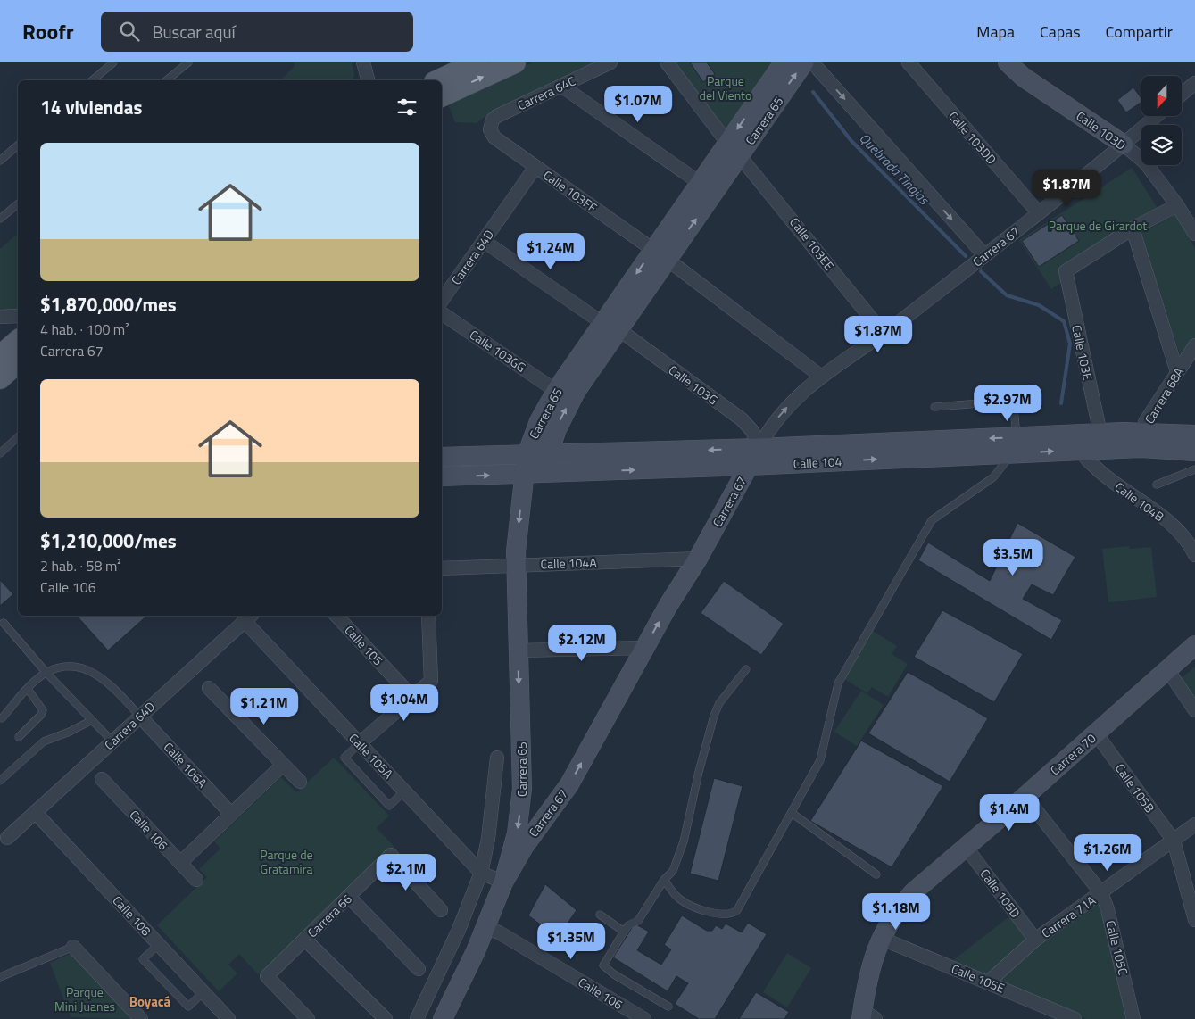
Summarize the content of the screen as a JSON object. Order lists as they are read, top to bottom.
{
  "streets": {
    "main road": [
      "Carrera 65",
      "Calle 103D",
      "Carrera 67",
      "Calle 104",
      "Carrera 70"
    ],
    "street": [
      "Carrera 64C",
      "Calle 103DD",
      "Calle 103FF",
      "Calle 103EE",
      "Carrera 64D",
      "Calle 103GG",
      "Calle 103E",
      "Calle 103G",
      "Carrera 68A",
      "Calle 104B",
      "Calle 104A",
      "Calle 105",
      "Calle 105A",
      "Calle 106A",
      "Calle 105B",
      "Calle 106",
      "Calle 105D",
      "Calle 108",
      "Carrera 66",
      "Carrera 71A",
      "Calle 105C",
      "Calle 105E"
    ]
  },
  "crossings": [
    ["Carrera 64C", "Calle 103FF"],
    ["Carrera 65", "Calle 103FF"],
    ["Carrera 65", "Calle 103EE"],
    ["Carrera 65", "Carrera 67"],
    ["Carrera 65", "Calle 103GG"],
    ["Carrera 65", "Calle 103G"],
    ["Carrera 65", "Calle 104"],
    ["Carrera 65", "Calle 104A"],
    ["Carrera 65", "Calle 105A"],
    ["Calle 103D", "Carrera 67"],
    ["Calle 103DD", "Carrera 67"],
    ["Calle 103FF", "Carrera 67"],
    ["Calle 103FF", "Carrera 64D"],
    ["Calle 103EE", "Carrera 67"],
    ["Carrera 67", "Calle 103G"],
    ["Carrera 67", "Calle 104"],
    ["Carrera 67", "Calle 104A"],
    ["Carrera 67", "Calle 105A"],
    ["Carrera 67", "Calle 106"],
    ["Carrera 64D", "Calle 103G"],
    ["Carrera 64D", "Calle 105A"],
    ["Carrera 64D", "Calle 106A"],
    ["Carrera 64D", "Calle 108"],
    ["Calle 103E", "Calle 104"],
    ["Calle 103G", "Calle 104"],
    ["Carrera 68A", "Calle 104"],
    ["Calle 104", "Calle 104B"],
    ["Carrera 70", "Calle 105B"],
    ["Carrera 70", "Calle 105D"],
    ["Carrera 70", "Calle 105C"],
    ["Carrera 70", "Calle 105E"],
    ["Calle 105B", "Carrera 71A"],
    ["Calle 105D", "Carrera 71A"],
    ["Carrera 71A", "Calle 105C"],
    ["Carrera 71A", "Calle 105E"]
  ],
  "one_way": ["Carrera 67"],
  "districts": ["Boyacá"],
  "water": ["Quebrada Tinajas"],
  "parks": [
    "Parque del Viento",
    "Parque de Girardot",
    "Parque de Gratamira",
    "Parque Mini Juanes"
  ],
  "north": "bottom",
  "page": {
    "header": "Roofr",
    "search": "Buscar aquí",
    "nav": ["Mapa", "Capas", "Compartir"],
    "heading": "14 viviendas",
    "price": [
      "$1.07M",
      "$1.87M",
      "$1.24M",
      "$1.87M",
      "$2.97M",
      "$3.5M",
      "$2.12M",
      "$1.04M",
      "$1.21M",
      "$1.4M",
      "$1.26M",
      "$2.1M",
      "$1.18M",
      "$1.35M"
    ],
    "list": [
      {
        "name": "$1,870,000/mes",
        "note": "4 hab. · 100 m² · Carrera 67"
      },
      {
        "name": "$1,210,000/mes",
        "note": "2 hab. · 58 m² · Calle 106"
      }
    ]
  }
}
